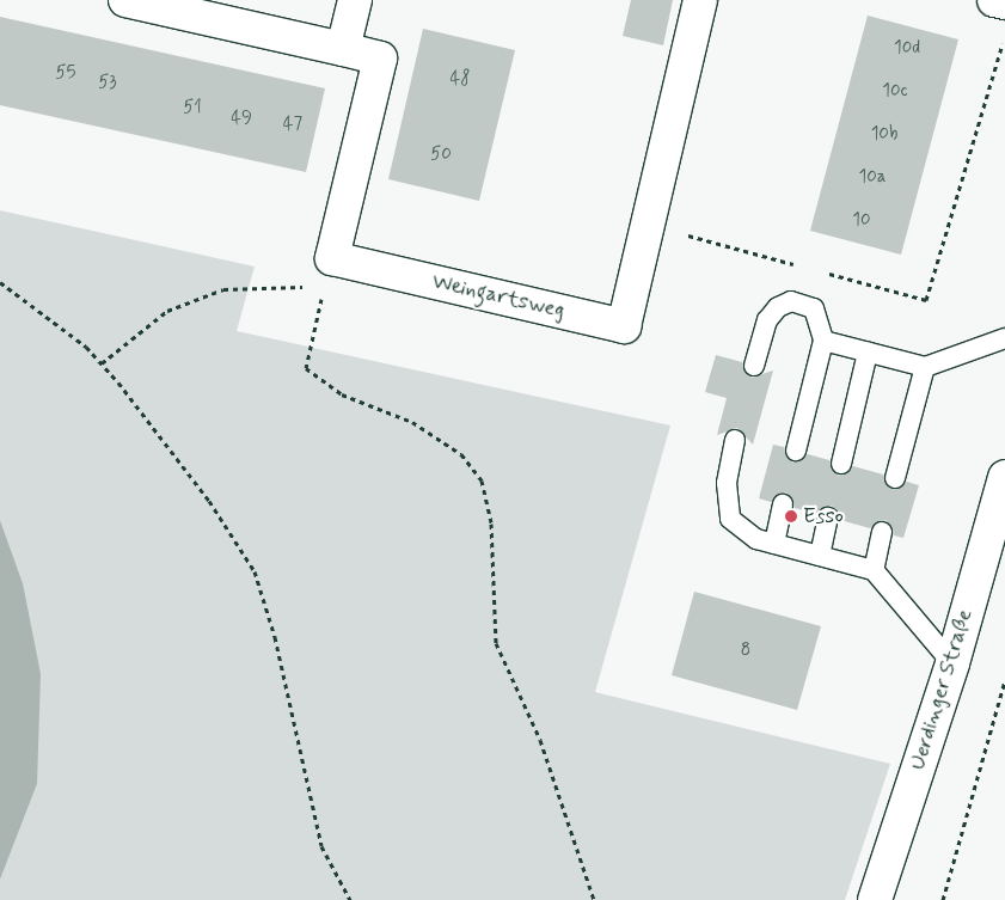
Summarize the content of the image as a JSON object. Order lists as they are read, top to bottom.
{
  "streets": {
    "street": ["Weingartsweg", "Uerdinger Straße"]
  },
  "places": ["Esso"],
  "house_numbers": [
    "10d",
    "55",
    "48",
    "53",
    "10c",
    "51",
    "49",
    "47",
    "10b",
    "50",
    "10a",
    "10",
    "8"
  ]
}
